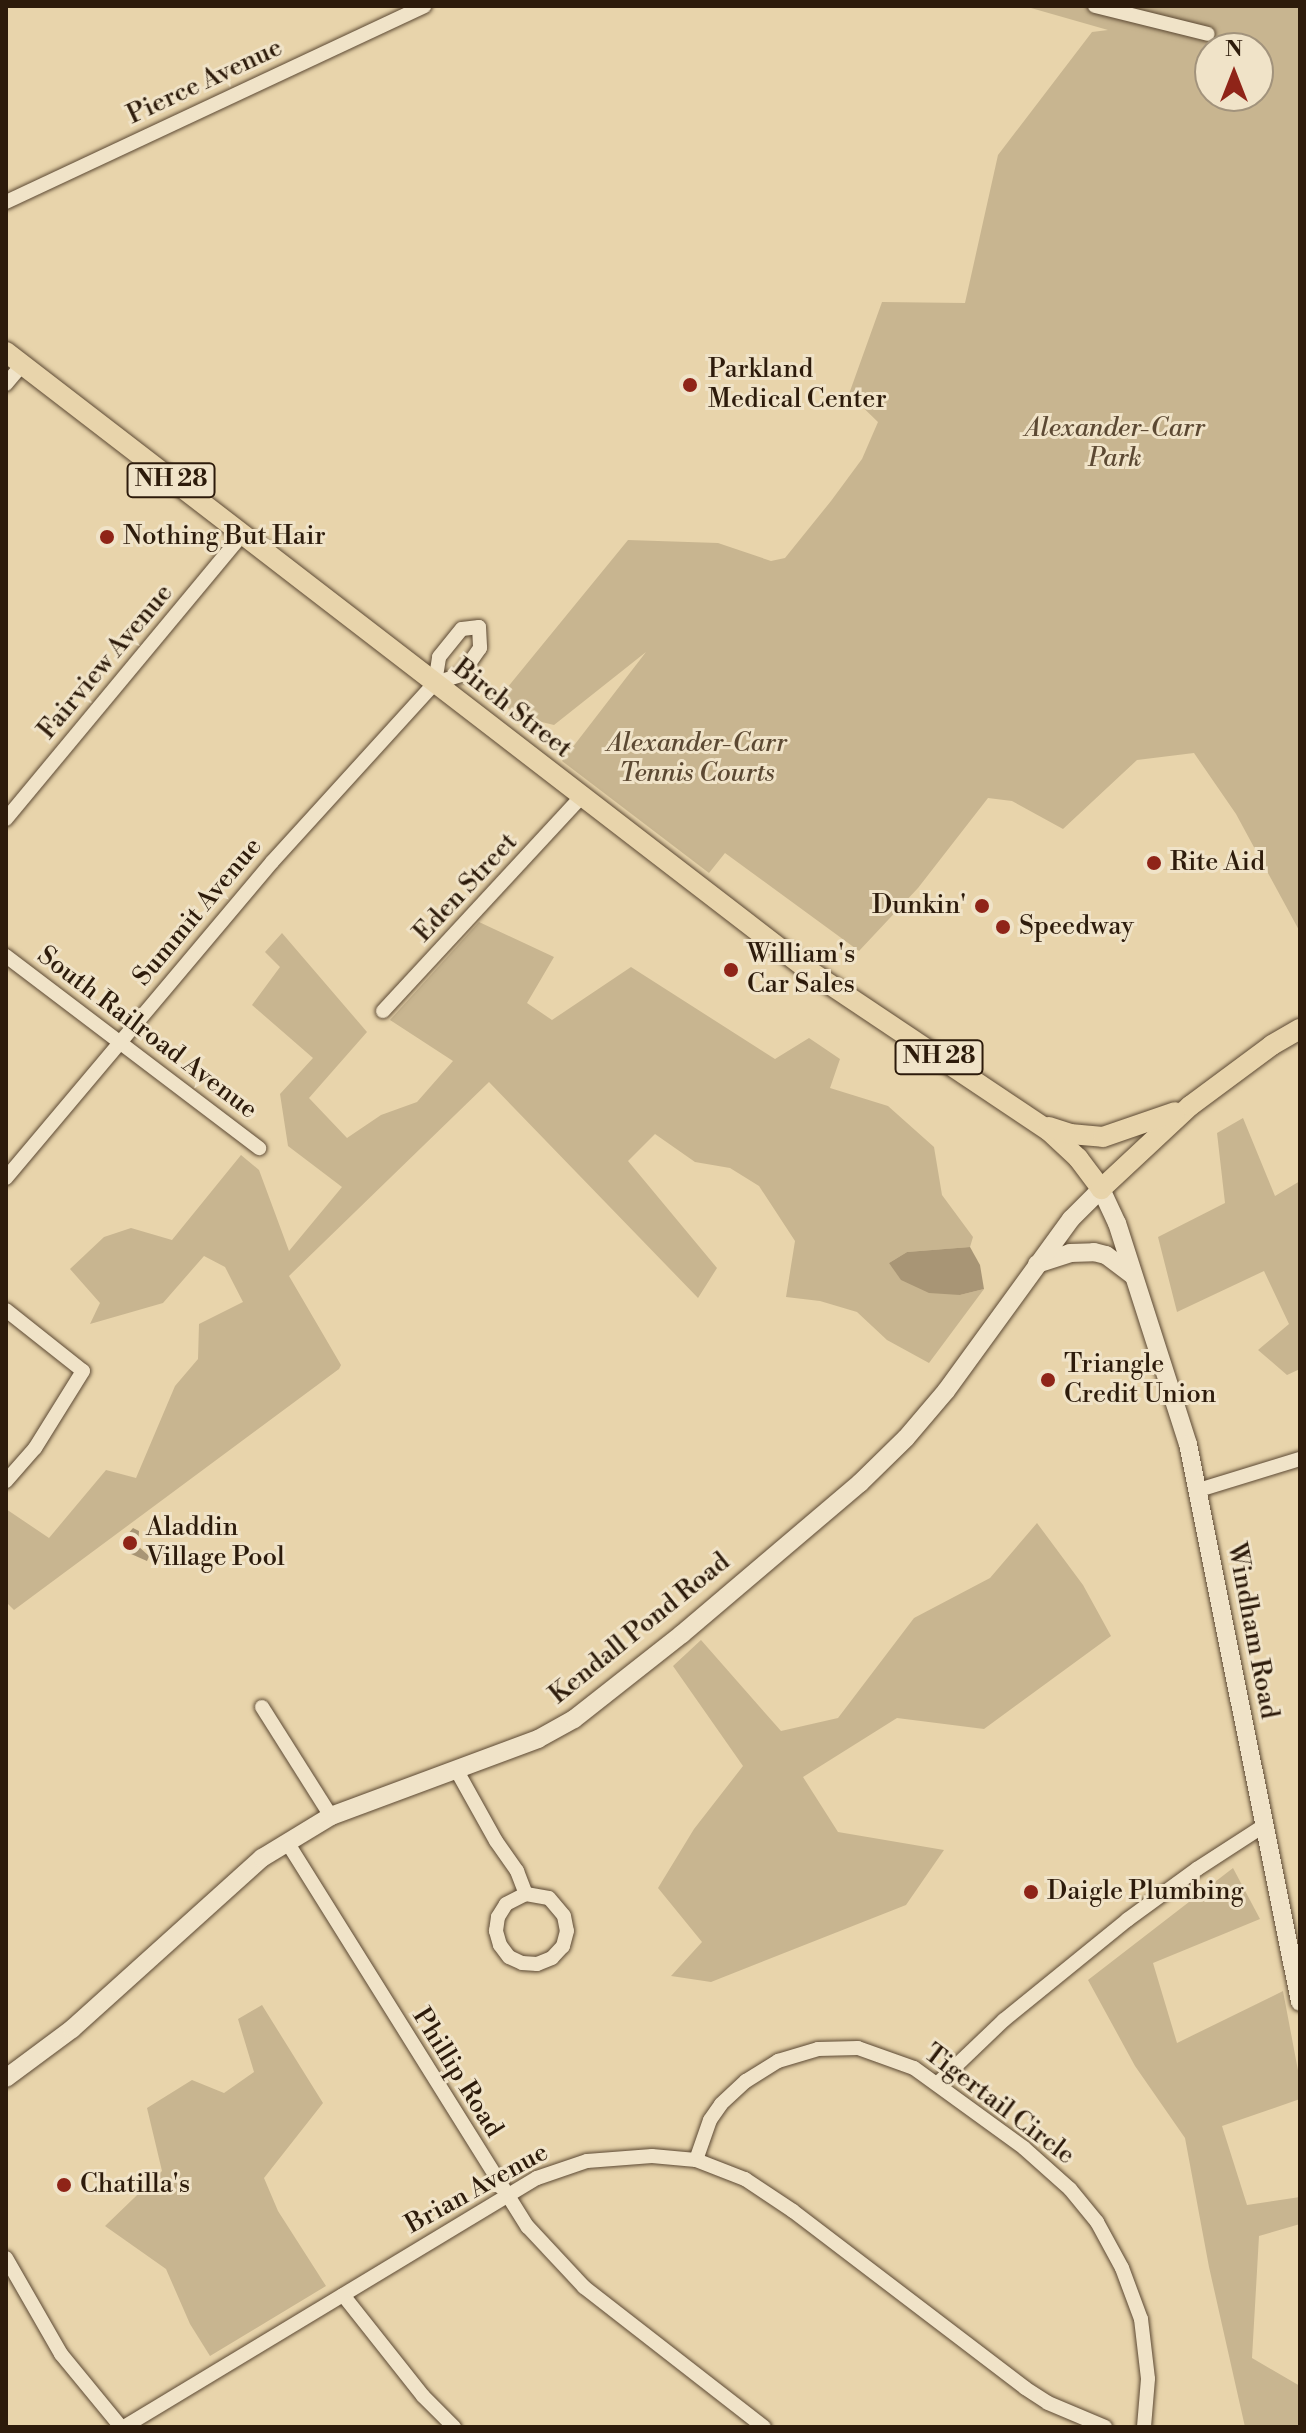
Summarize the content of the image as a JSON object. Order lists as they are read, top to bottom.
{
  "streets": {
    "main road": ["NH 28", "Birch Street"],
    "street": [
      "Pierce Avenue",
      "Fairview Avenue",
      "Eden Street",
      "Summit Avenue",
      "South Railroad Avenue",
      "Kendall Pond Road",
      "Windham Road",
      "Phillip Road",
      "Tigertail Circle",
      "Brian Avenue"
    ]
  },
  "crossings": [
    ["NH 28", "Birch Street"],
    ["NH 28", "Kendall Pond Road"],
    ["NH 28", "Windham Road"],
    ["Fairview Avenue", "Birch Street"],
    ["Birch Street", "Eden Street"],
    ["Birch Street", "Summit Avenue"],
    ["Birch Street", "Kendall Pond Road"],
    ["Birch Street", "Windham Road"],
    ["Summit Avenue", "South Railroad Avenue"],
    ["Kendall Pond Road", "Windham Road"],
    ["Kendall Pond Road", "Phillip Road"],
    ["Phillip Road", "Brian Avenue"],
    ["Tigertail Circle", "Brian Avenue"]
  ],
  "parks": ["Alexander-Carr Park", "Alexander-Carr Tennis Courts"],
  "places": [
    "Parkland Medical Center",
    "Nothing But Hair",
    "Rite Aid",
    "Dunkin'",
    "Speedway",
    "William's Car Sales",
    "Triangle Credit Union",
    "Aladdin Village Pool",
    "Daigle Plumbing",
    "Chatilla's"
  ],
  "north": "top"
}
